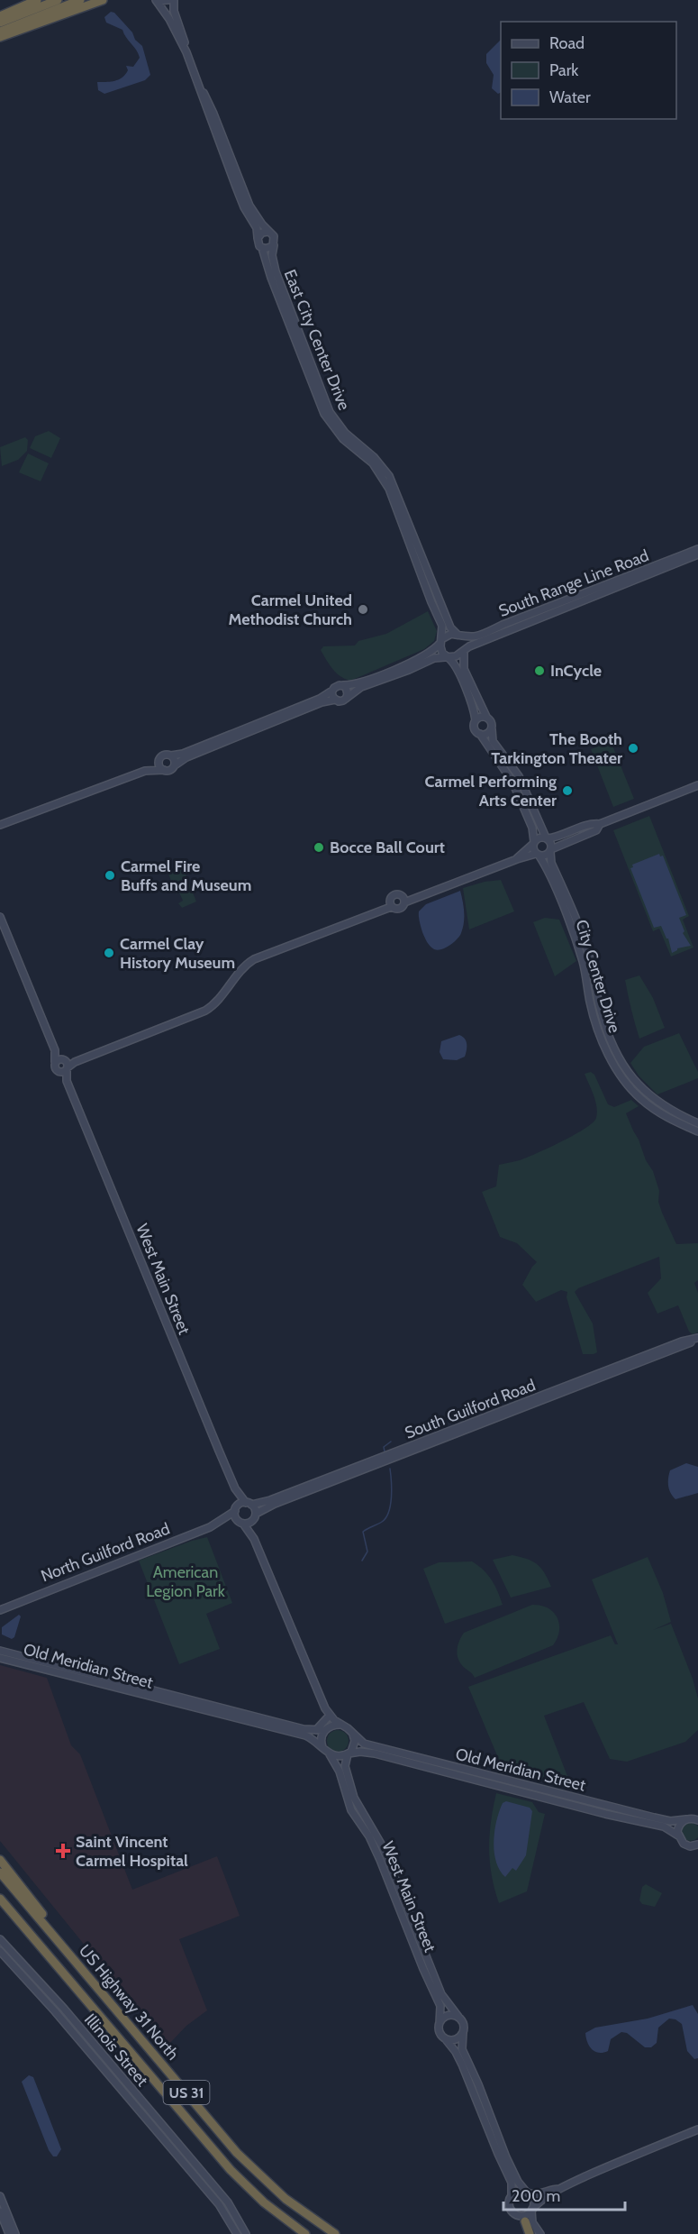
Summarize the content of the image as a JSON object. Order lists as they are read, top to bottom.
{
  "streets": {
    "highway": ["US Highway 31 North", "US 31"],
    "main road": [
      "East City Center Drive",
      "South Range Line Road",
      "City Center Drive",
      "West Main Street",
      "South Guilford Road",
      "North Guilford Road",
      "Old Meridian Street",
      "Illinois Street"
    ]
  },
  "crossings": [
    ["East City Center Drive", "South Range Line Road"],
    ["West Main Street", "South Guilford Road"],
    ["West Main Street", "North Guilford Road"],
    ["West Main Street", "Old Meridian Street"],
    ["South Guilford Road", "North Guilford Road"]
  ],
  "parks": ["American Legion Park"],
  "places": {
    "other": [
      "Carmel United Methodist Church",
      "InCycle",
      "The Booth Tarkington Theater",
      "Carmel Performing Arts Center",
      "Bocce Ball Court",
      "Carmel Fire Buffs and Museum",
      "Carmel Clay History Museum"
    ],
    "health": ["Saint Vincent Carmel Hospital"]
  },
  "legend": ["Road", "Park", "Water"],
  "scale_bar": "200 m"
}
